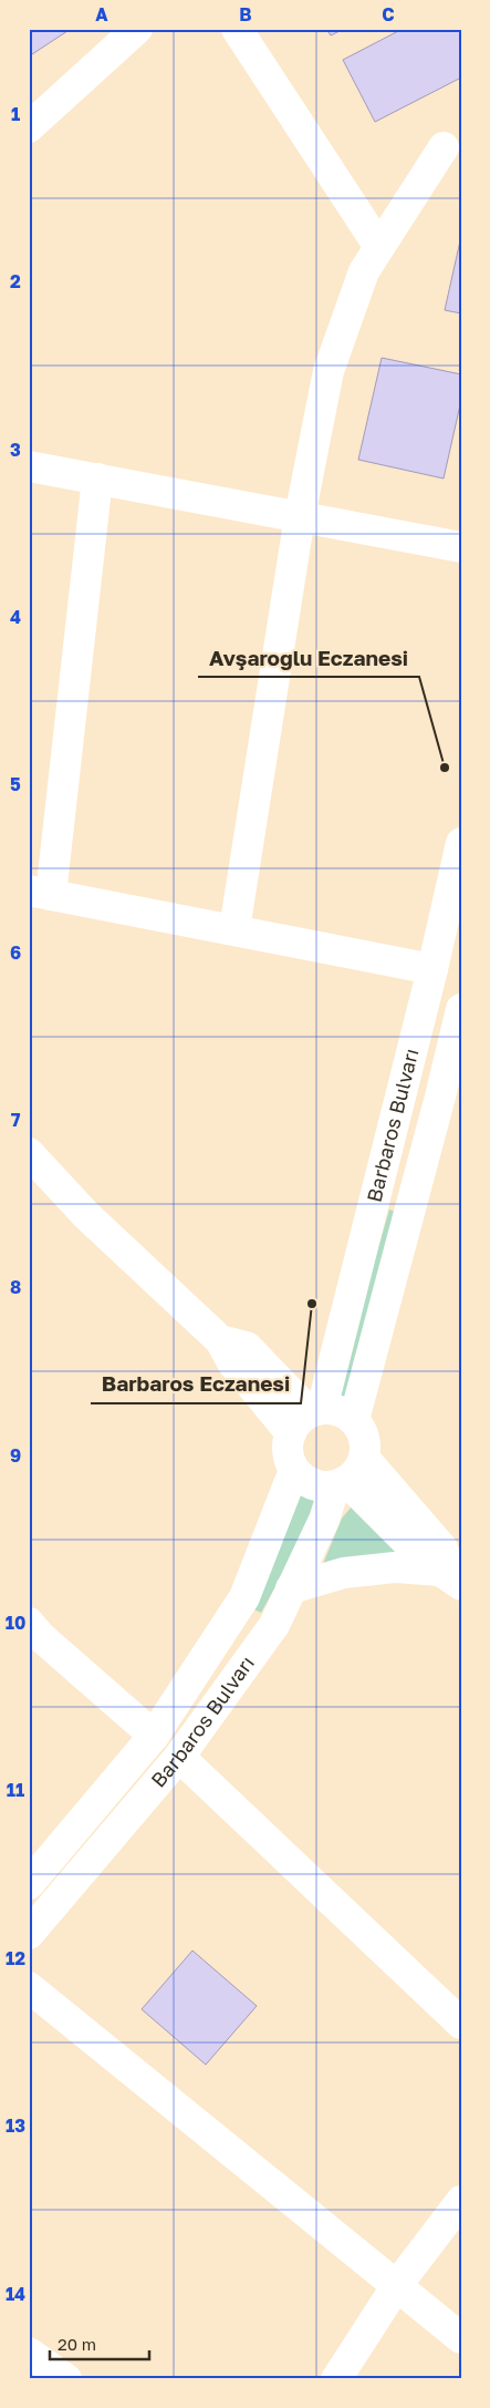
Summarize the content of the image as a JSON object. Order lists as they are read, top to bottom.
{
  "streets": {
    "street": ["Barbaros Bulvarı"]
  },
  "places": ["Avşaroğlu Eczanesi", "Barbaros Eczanesi"],
  "scale_bar": "20 m",
  "grid": {
    "columns": ["A", "B", "C"],
    "rows": [
      "1",
      "2",
      "3",
      "4",
      "5",
      "6",
      "7",
      "8",
      "9",
      "10",
      "11",
      "12",
      "13",
      "14"
    ]
  }
}
